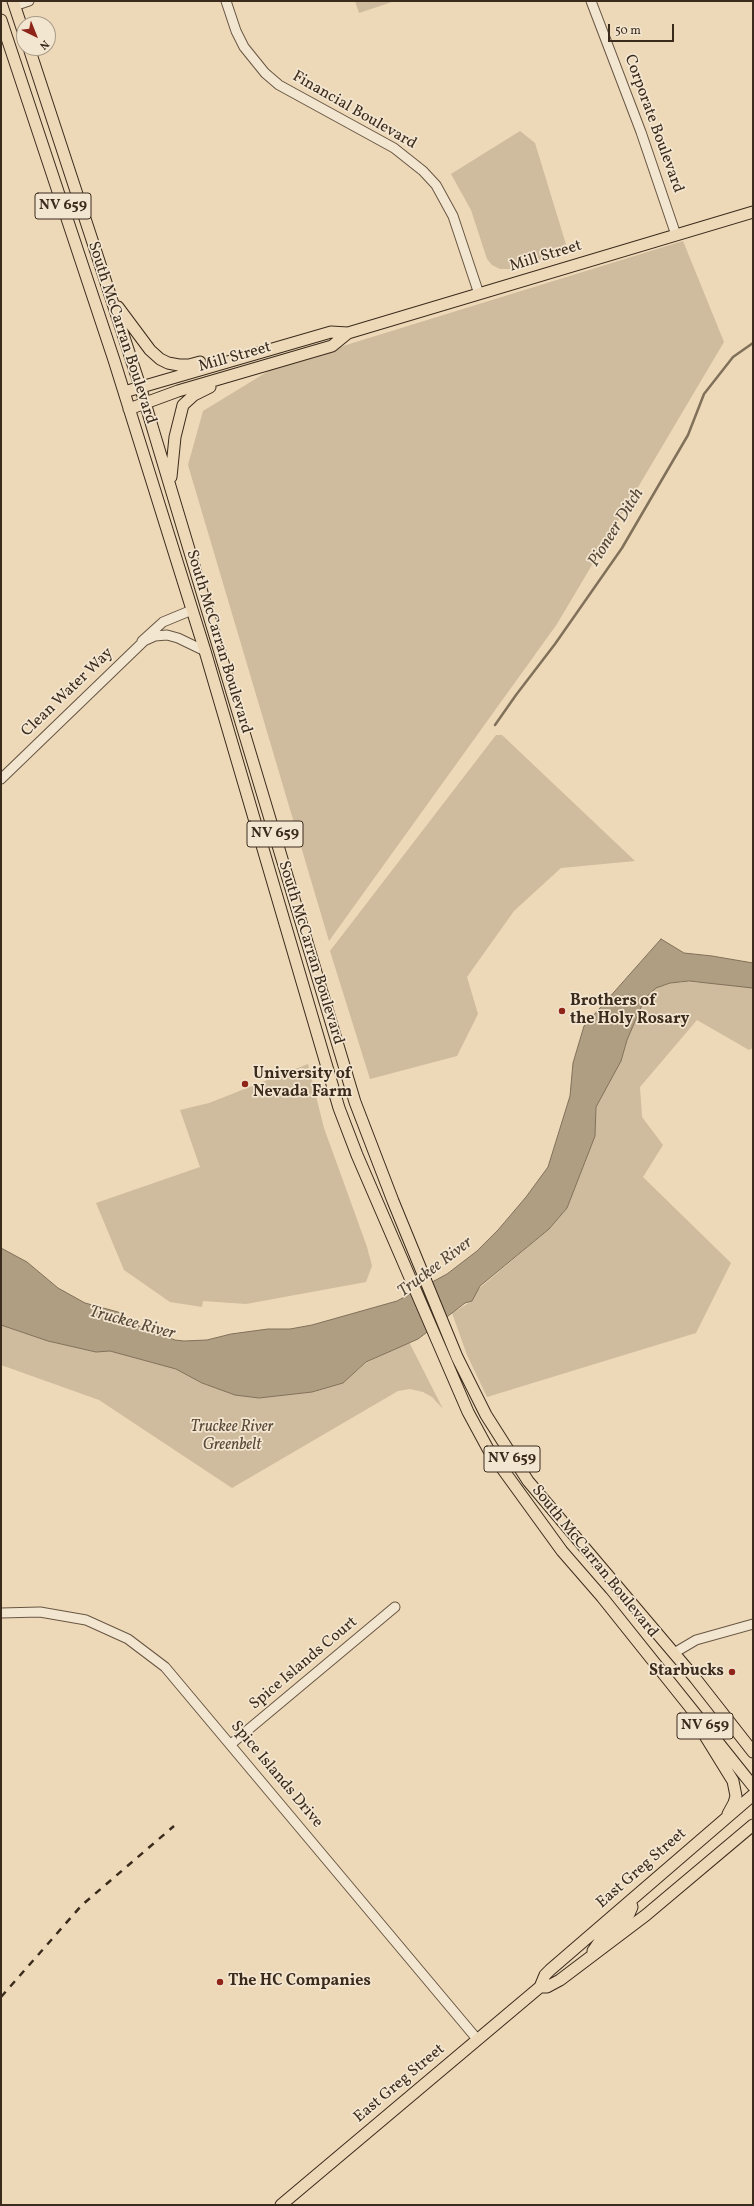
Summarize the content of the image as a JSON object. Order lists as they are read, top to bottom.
{
  "streets": {
    "main road": [
      "NV 659",
      "Mill Street",
      "South McCarran Boulevard",
      "East Greg Street"
    ],
    "street": [
      "Financial Boulevard",
      "Corporate Boulevard",
      "Clean Water Way",
      "Spice Islands Court",
      "Spice Islands Drive"
    ]
  },
  "crossings": [
    ["Financial Boulevard", "Mill Street"],
    ["Corporate Boulevard", "Mill Street"],
    ["Mill Street", "South McCarran Boulevard"],
    ["South McCarran Boulevard", "Clean Water Way"],
    ["Spice Islands Court", "Spice Islands Drive"],
    ["Spice Islands Drive", "East Greg Street"]
  ],
  "water": ["Pioneer Ditch", "Truckee River"],
  "parks": ["Truckee River Greenbelt"],
  "places": [
    "Brothers of the Holy Rosary",
    "University of Nevada Farm",
    "Starbucks",
    "The HC Companies"
  ],
  "scale_bar": "50 m",
  "north": "bottom right"
}
